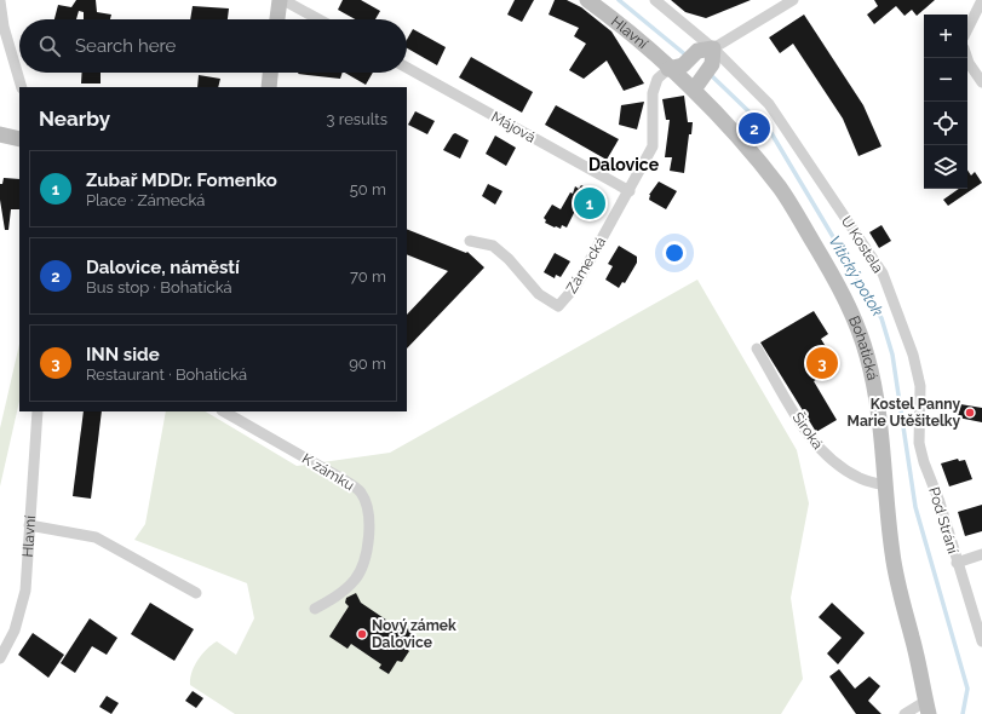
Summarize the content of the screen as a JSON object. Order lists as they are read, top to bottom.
{
  "streets": {
    "street": [
      "Hlavní",
      "Májová",
      "U Kostela",
      "Zámecká",
      "Bohatická",
      "Široká",
      "K zámku",
      "Pod Strání"
    ]
  },
  "crossings": [
    ["Hlavní", "Zámecká"],
    ["Hlavní", "Bohatická"],
    ["Májová", "Zámecká"],
    ["U Kostela", "Pod Strání"],
    ["Zámecká", "Bohatická"],
    ["Bohatická", "Široká"]
  ],
  "districts": ["Dalovice"],
  "water": ["Vitický potok"],
  "places": ["Kostel Panny Marie Utěšitelky", "Nový zámek Dalovice"],
  "page": {
    "map_buttons": ["+", "−"],
    "search": "Search here",
    "heading": ["Nearby", "3 results"],
    "pins": ["2", "1", "3"],
    "list": [
      {
        "mark": "1",
        "name": "Zubař MDDr. Fomenko",
        "note": "Place · Zámecká",
        "value": "50 m"
      },
      {
        "mark": "2",
        "name": "Dalovice, náměstí",
        "note": "Bus stop · Bohatická",
        "value": "70 m"
      },
      {
        "mark": "3",
        "name": "INN side",
        "note": "Restaurant · Bohatická",
        "value": "90 m"
      }
    ]
  }
}
